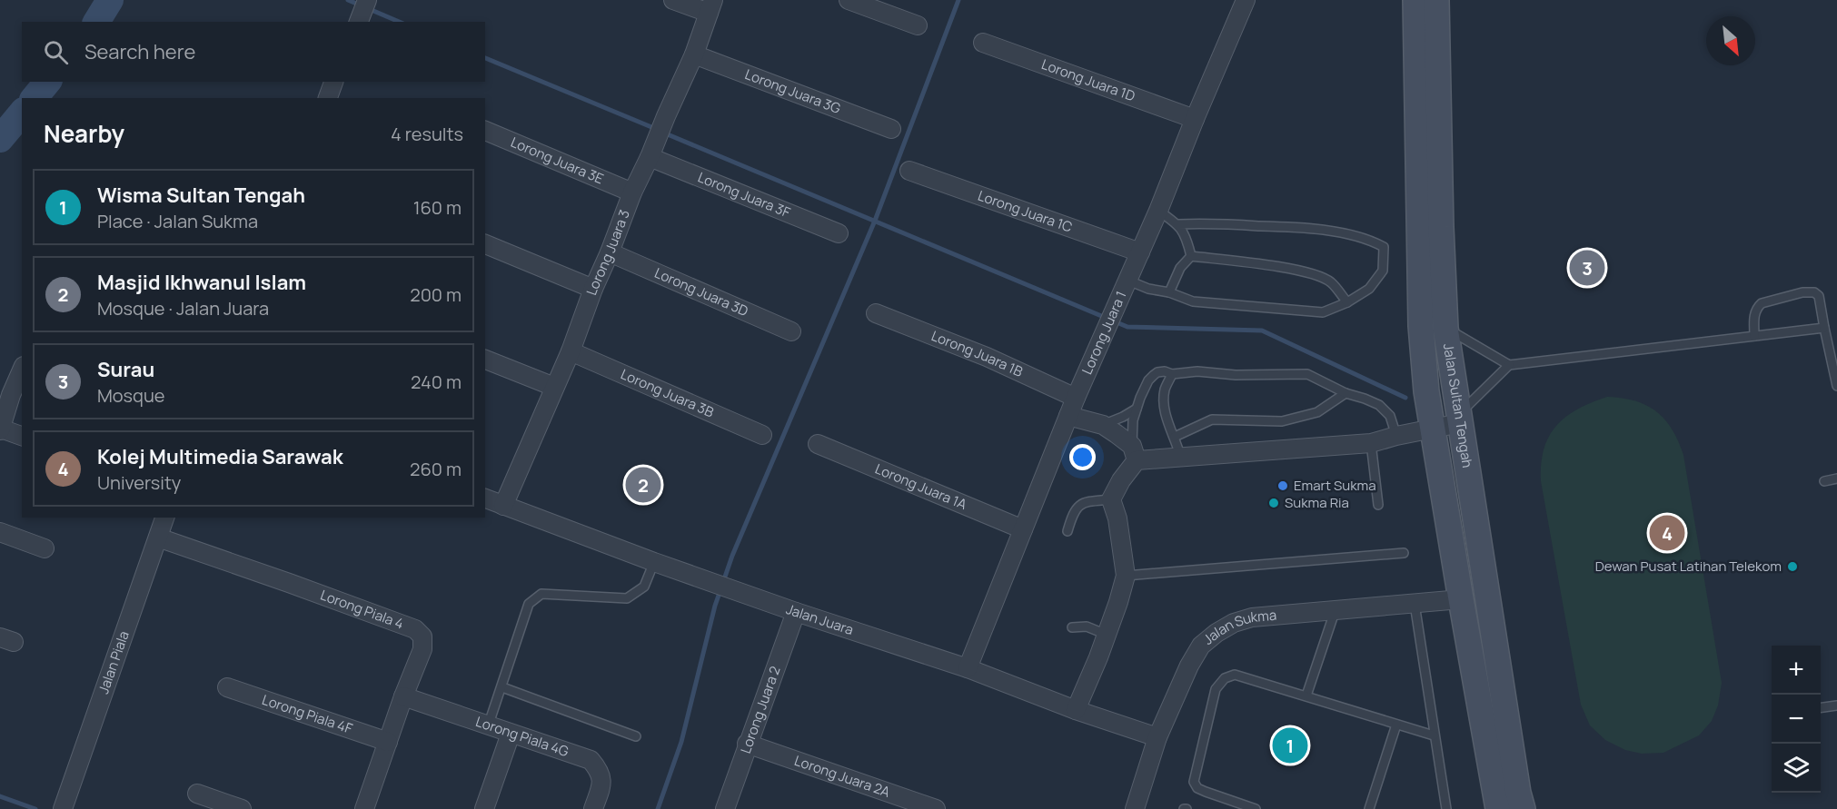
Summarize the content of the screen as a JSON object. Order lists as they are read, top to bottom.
{
  "streets": {
    "main road": ["Jalan Sultan Tengah"],
    "street": [
      "Lorong Juara 1D",
      "Lorong Juara 3G",
      "Lorong Juara 3E",
      "Lorong Juara 3F",
      "Lorong Juara 1C",
      "Lorong Juara 3",
      "Lorong Juara 3D",
      "Lorong Juara 1",
      "Lorong Juara 1B",
      "Lorong Juara 3B",
      "Lorong Juara 1A",
      "Lorong Piala 4",
      "Jalan Juara",
      "Jalan Sukma",
      "Jalan Piala",
      "Lorong Juara 2",
      "Lorong Piala 4F",
      "Lorong Piala 4G",
      "Lorong Juara 2A"
    ]
  },
  "crossings": [
    ["Lorong Juara 1D", "Lorong Juara 1"],
    ["Lorong Juara 3G", "Lorong Juara 3"],
    ["Lorong Juara 3E", "Lorong Juara 3"],
    ["Lorong Juara 3F", "Lorong Juara 3"],
    ["Lorong Juara 1C", "Lorong Juara 1"],
    ["Lorong Juara 3", "Lorong Juara 3D"],
    ["Lorong Juara 3", "Lorong Juara 3B"],
    ["Lorong Juara 3", "Jalan Juara"],
    ["Lorong Juara 1", "Lorong Juara 1B"],
    ["Lorong Juara 1", "Lorong Juara 1A"],
    ["Lorong Juara 1", "Jalan Juara"],
    ["Jalan Sultan Tengah", "Jalan Sukma"],
    ["Lorong Piala 4", "Jalan Piala"],
    ["Lorong Piala 4", "Lorong Piala 4F"],
    ["Lorong Piala 4", "Lorong Piala 4G"],
    ["Jalan Juara", "Jalan Sukma"],
    ["Jalan Juara", "Lorong Juara 2"],
    ["Lorong Juara 2", "Lorong Juara 2A"]
  ],
  "places": ["Emart Sukma", "Sukma Ria", "Dewan Pusat Latihan Telekom"],
  "north": "bottom right",
  "page": {
    "search": "Search here",
    "heading": ["Nearby", "4 results"],
    "list": [
      {
        "mark": "1",
        "name": "Wisma Sultan Tengah",
        "note": "Place · Jalan Sukma",
        "value": "160 m"
      },
      {
        "mark": "2",
        "name": "Masjid Ikhwanul Islam",
        "note": "Mosque · Jalan Juara",
        "value": "200 m"
      },
      {
        "mark": "3",
        "name": "Surau",
        "note": "Mosque",
        "value": "240 m"
      },
      {
        "mark": "4",
        "name": "Kolej Multimedia Sarawak",
        "note": "University",
        "value": "260 m"
      }
    ],
    "pins": [
      "3",
      "2",
      "4",
      "1"
    ],
    "map_buttons": ["+", "−"]
  }
}
